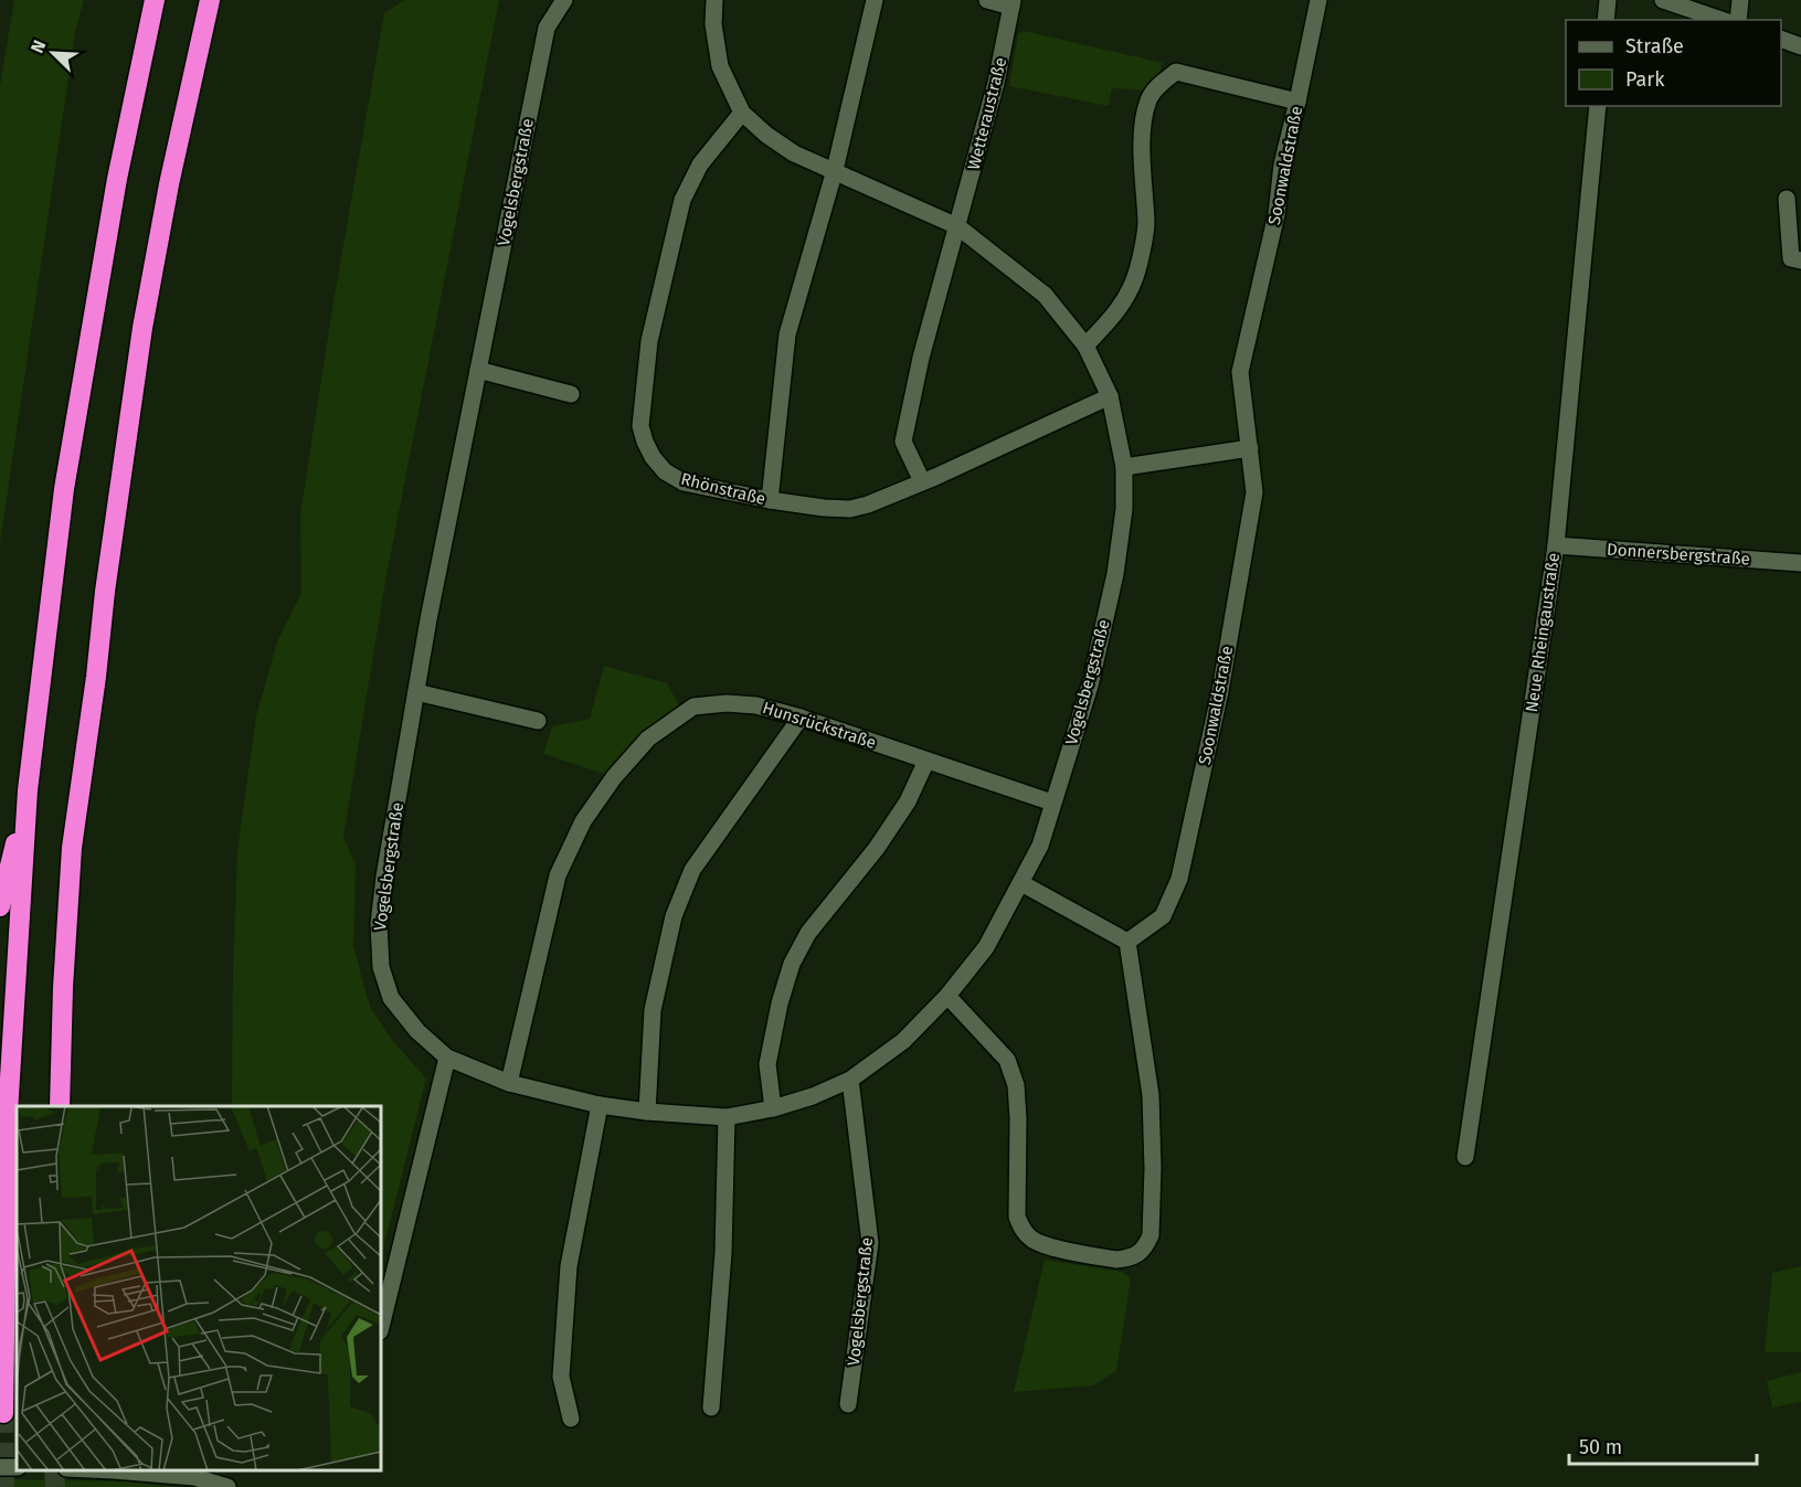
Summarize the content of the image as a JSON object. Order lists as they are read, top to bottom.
{
  "streets": {
    "street": [
      "Wetteraustraße",
      "Soonwaldstraße",
      "Vogelsbergstraße",
      "Rhönstraße",
      "Donnersbergstraße",
      "Neue Rheingaustraße",
      "Hunsrückstraße"
    ]
  },
  "crossings": [
    ["Wetteraustraße", "Vogelsbergstraße"],
    ["Vogelsbergstraße", "Rhönstraße"],
    ["Vogelsbergstraße", "Hunsrückstraße"],
    ["Donnersbergstraße", "Neue Rheingaustraße"]
  ],
  "legend": ["Straße", "Park"],
  "scale_bar": "50 m",
  "north": "top left"
}
